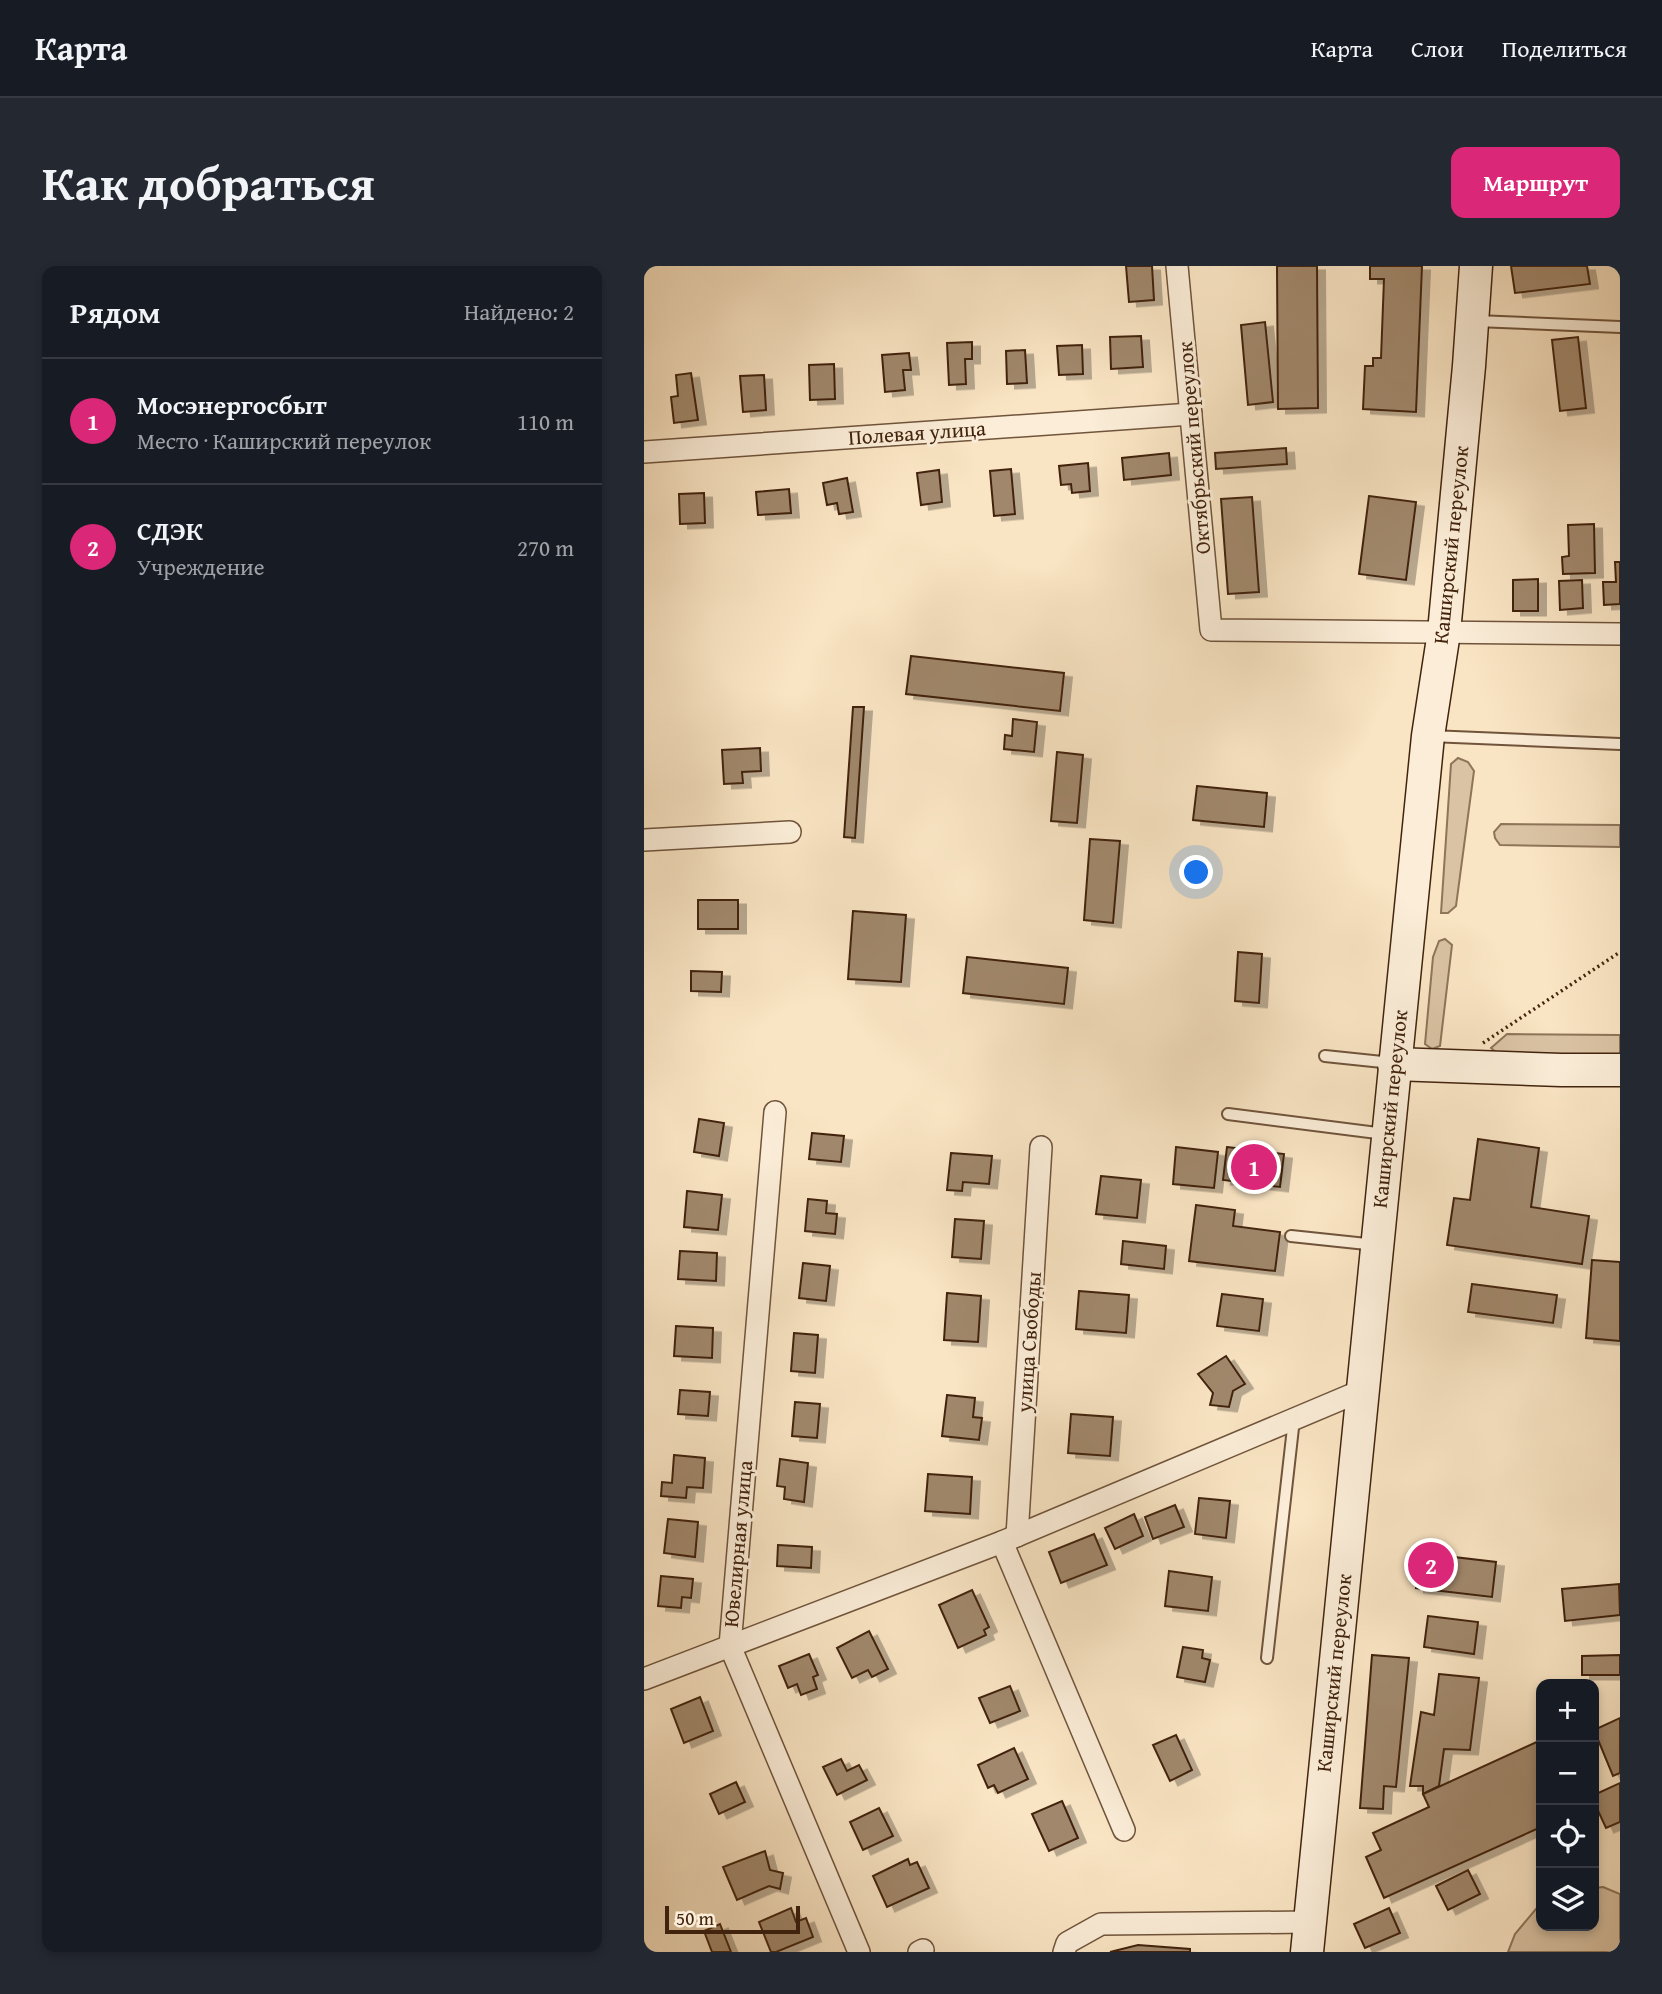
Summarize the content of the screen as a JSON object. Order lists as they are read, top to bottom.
{
  "streets": {
    "main road": ["Каширский переулок"],
    "street": [
      "Полевая улица",
      "Октябрьский переулок",
      "улица Свободы",
      "Ювелирная улица"
    ]
  },
  "crossings": [
    ["Полевая улица", "Октябрьский переулок"],
    ["Октябрьский переулок", "Каширский переулок"]
  ],
  "scale_bar": "50 m",
  "page": {
    "header": "Карта",
    "nav": ["Карта", "Слои", "Поделиться"],
    "title": "Как добраться",
    "buttons": "Маршрут",
    "heading": ["Рядом", "Найдено: 2"],
    "list": [
      {
        "mark": "1",
        "name": "Мосэнергосбыт",
        "note": "Место · Каширский переулок",
        "value": "110 m"
      },
      {
        "mark": "2",
        "name": "СДЭК",
        "note": "Учреждение",
        "value": "270 m"
      }
    ],
    "pins": ["1", "2"],
    "map_buttons": ["+", "−"],
    "scale": "50 m"
  }
}
